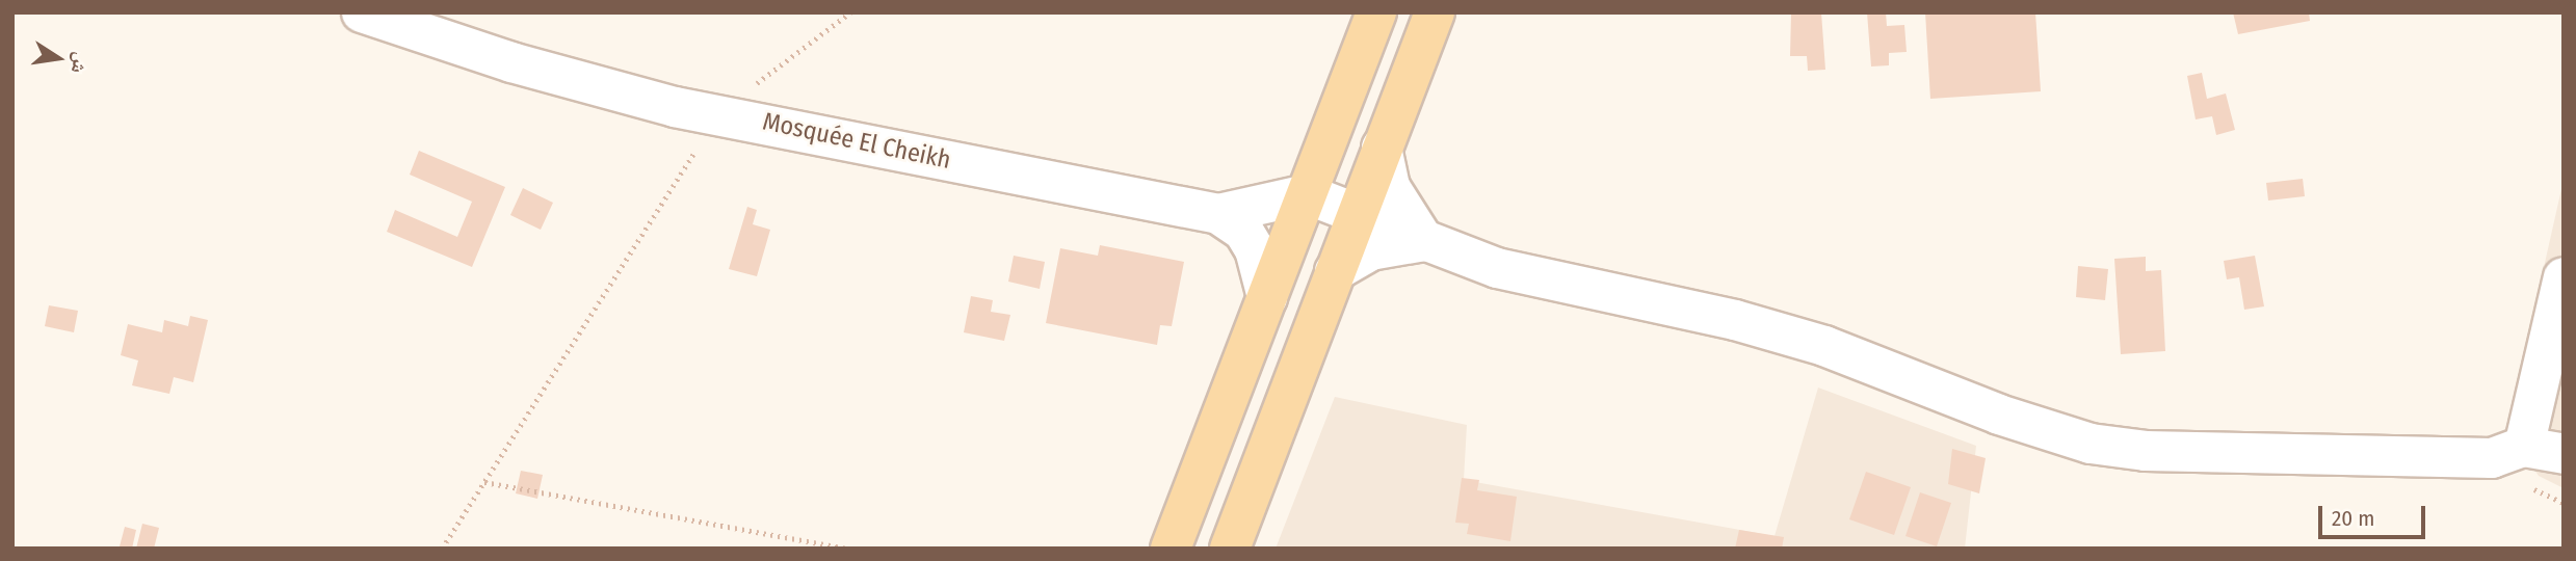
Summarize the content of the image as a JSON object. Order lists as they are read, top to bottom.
{
  "streets": {
    "street": ["Mosquée El Cheikh"]
  },
  "scale_bar": "20 m",
  "north": "right"
}
